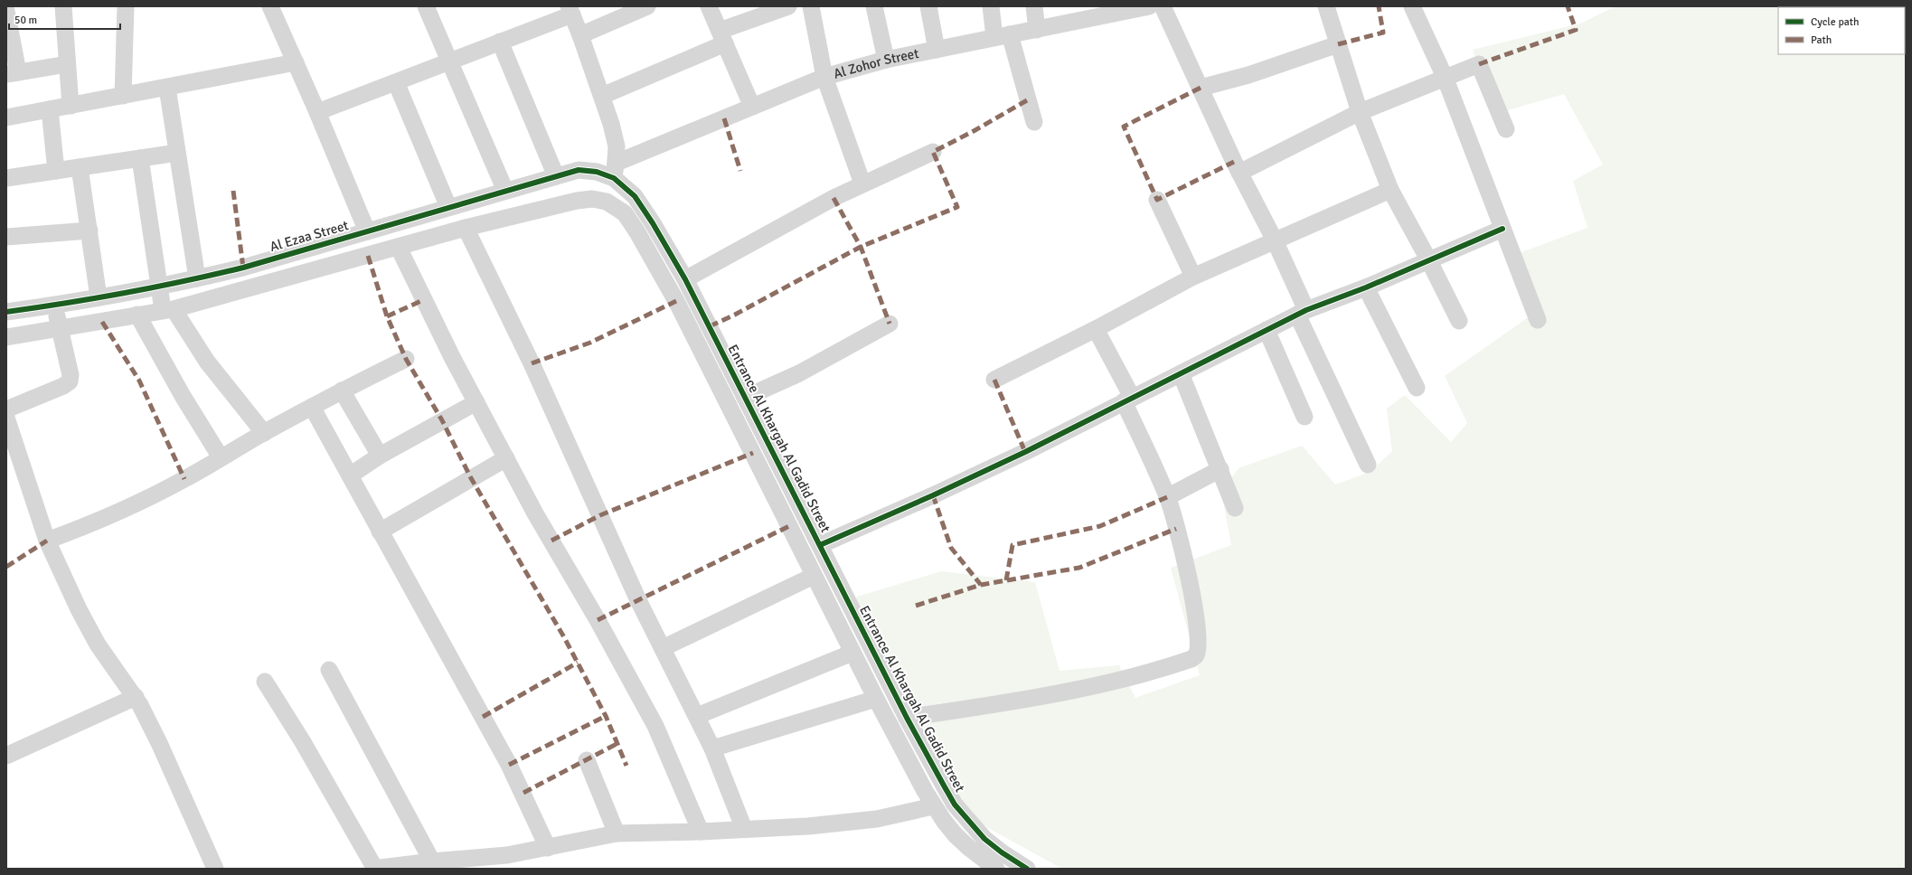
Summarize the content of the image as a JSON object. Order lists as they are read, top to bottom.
{
  "streets": {
    "street": ["Al Zohor Street", "Al Ezaa Street", "Entrance Al Khargah Al Gadid Street"]
  },
  "crossings": [
    ["Al Zohor Street", "Al Ezaa Street"],
    ["Al Zohor Street", "Entrance Al Khargah Al Gadid Street"],
    ["Al Ezaa Street", "Entrance Al Khargah Al Gadid Street"]
  ],
  "legend": ["Cycle path", "Path"],
  "scale_bar": "50 m"
}
